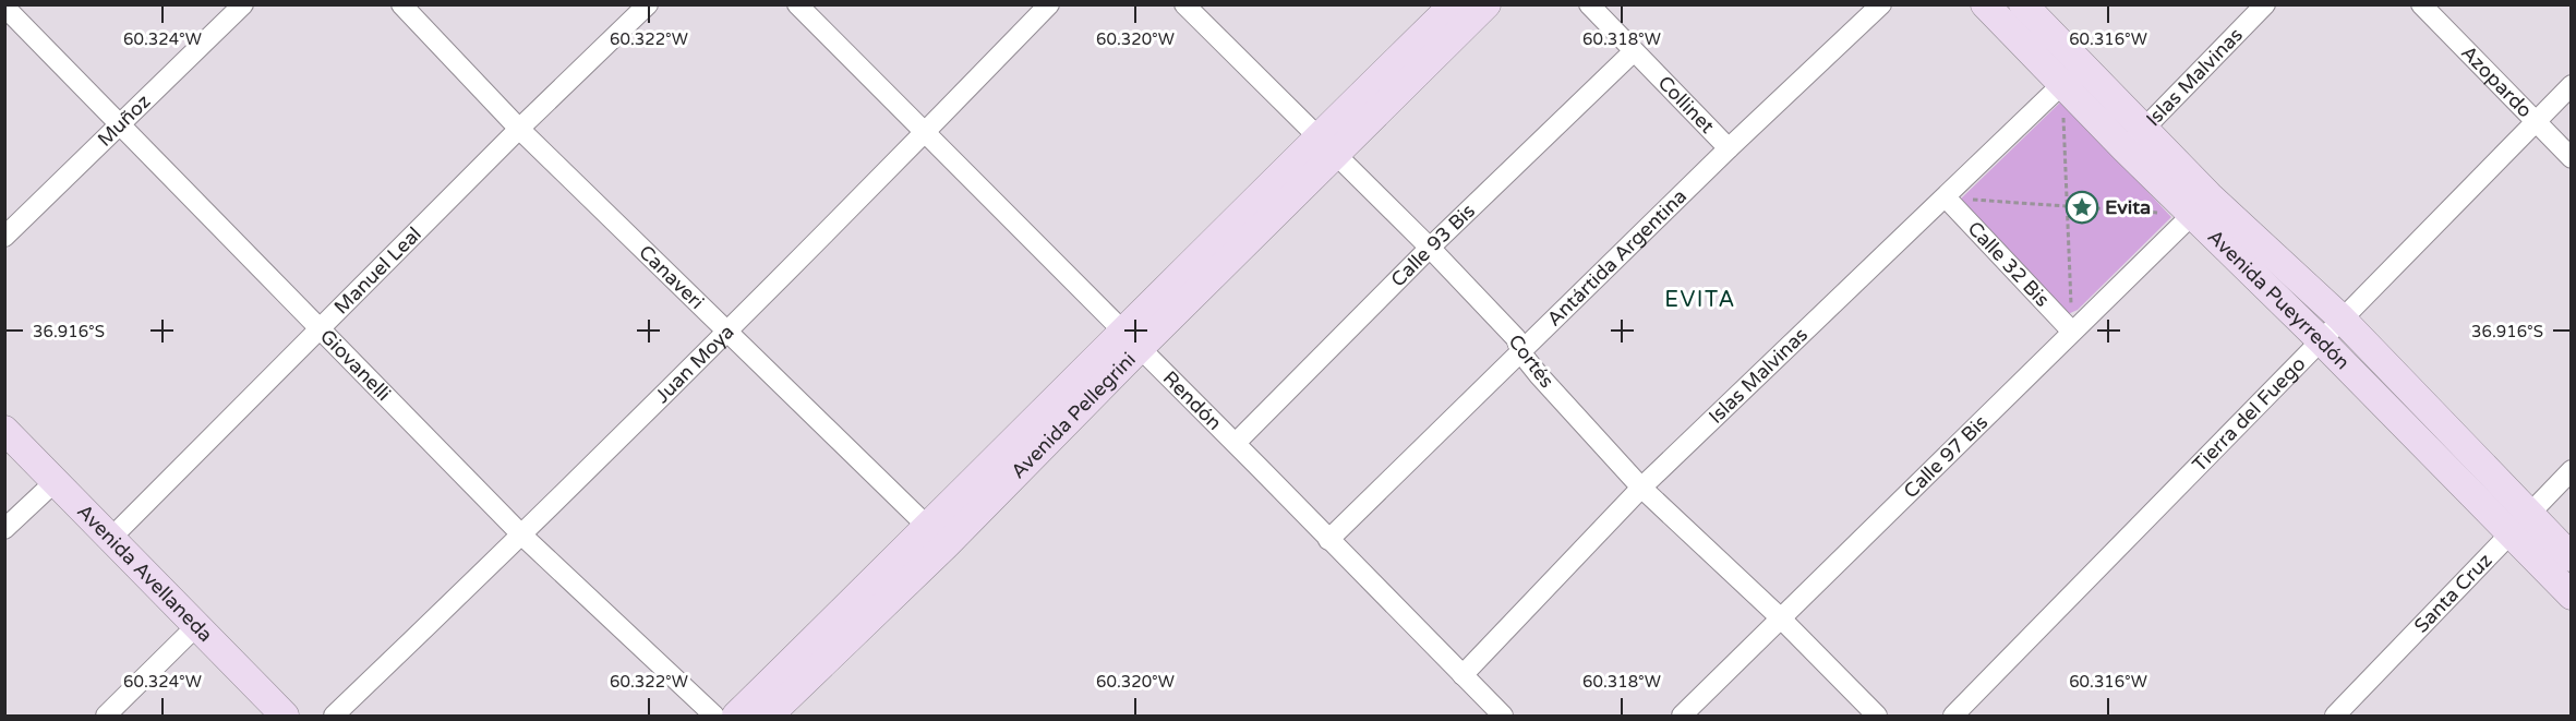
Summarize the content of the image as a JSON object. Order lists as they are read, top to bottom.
{
  "streets": {
    "main road": ["Avenida Pueyrredón", "Avenida Pellegrini", "Avenida Avellaneda"],
    "street": [
      "Islas Malvinas",
      "Azopardo",
      "Collinet",
      "Muñoz",
      "Calle 93 Bis",
      "Antártida Argentina",
      "Calle 32 Bis",
      "Manuel Leal",
      "Canaveri",
      "Cortés",
      "Giovanelli",
      "Juan Moya",
      "Rendón",
      "Tierra del Fuego",
      "Calle 97 Bis",
      "Santa Cruz"
    ]
  },
  "crossings": [
    ["Islas Malvinas", "Calle 32 Bis"],
    ["Islas Malvinas", "Avenida Pueyrredón"],
    ["Islas Malvinas", "Cortés"],
    ["Islas Malvinas", "Rendón"],
    ["Azopardo", "Tierra del Fuego"],
    ["Collinet", "Calle 93 Bis"],
    ["Collinet", "Antártida Argentina"],
    ["Muñoz", "Giovanelli"],
    ["Calle 93 Bis", "Cortés"],
    ["Calle 93 Bis", "Rendón"],
    ["Antártida Argentina", "Cortés"],
    ["Antártida Argentina", "Rendón"],
    ["Calle 32 Bis", "Calle 97 Bis"],
    ["Manuel Leal", "Canaveri"],
    ["Manuel Leal", "Giovanelli"],
    ["Manuel Leal", "Avenida Avellaneda"],
    ["Canaveri", "Juan Moya"],
    ["Canaveri", "Avenida Pellegrini"],
    ["Avenida Pueyrredón", "Tierra del Fuego"],
    ["Avenida Pueyrredón", "Calle 97 Bis"],
    ["Avenida Pueyrredón", "Santa Cruz"],
    ["Cortés", "Avenida Pellegrini"],
    ["Cortés", "Calle 97 Bis"],
    ["Giovanelli", "Juan Moya"],
    ["Juan Moya", "Rendón"],
    ["Rendón", "Avenida Pellegrini"]
  ],
  "districts": ["EVITA"],
  "places": {
    "place": ["Evita"]
  },
  "coordinates": [
    "60.324°W",
    "60.322°W",
    "60.320°W",
    "60.318°W",
    "60.316°W",
    "36.916°S"
  ]
}
